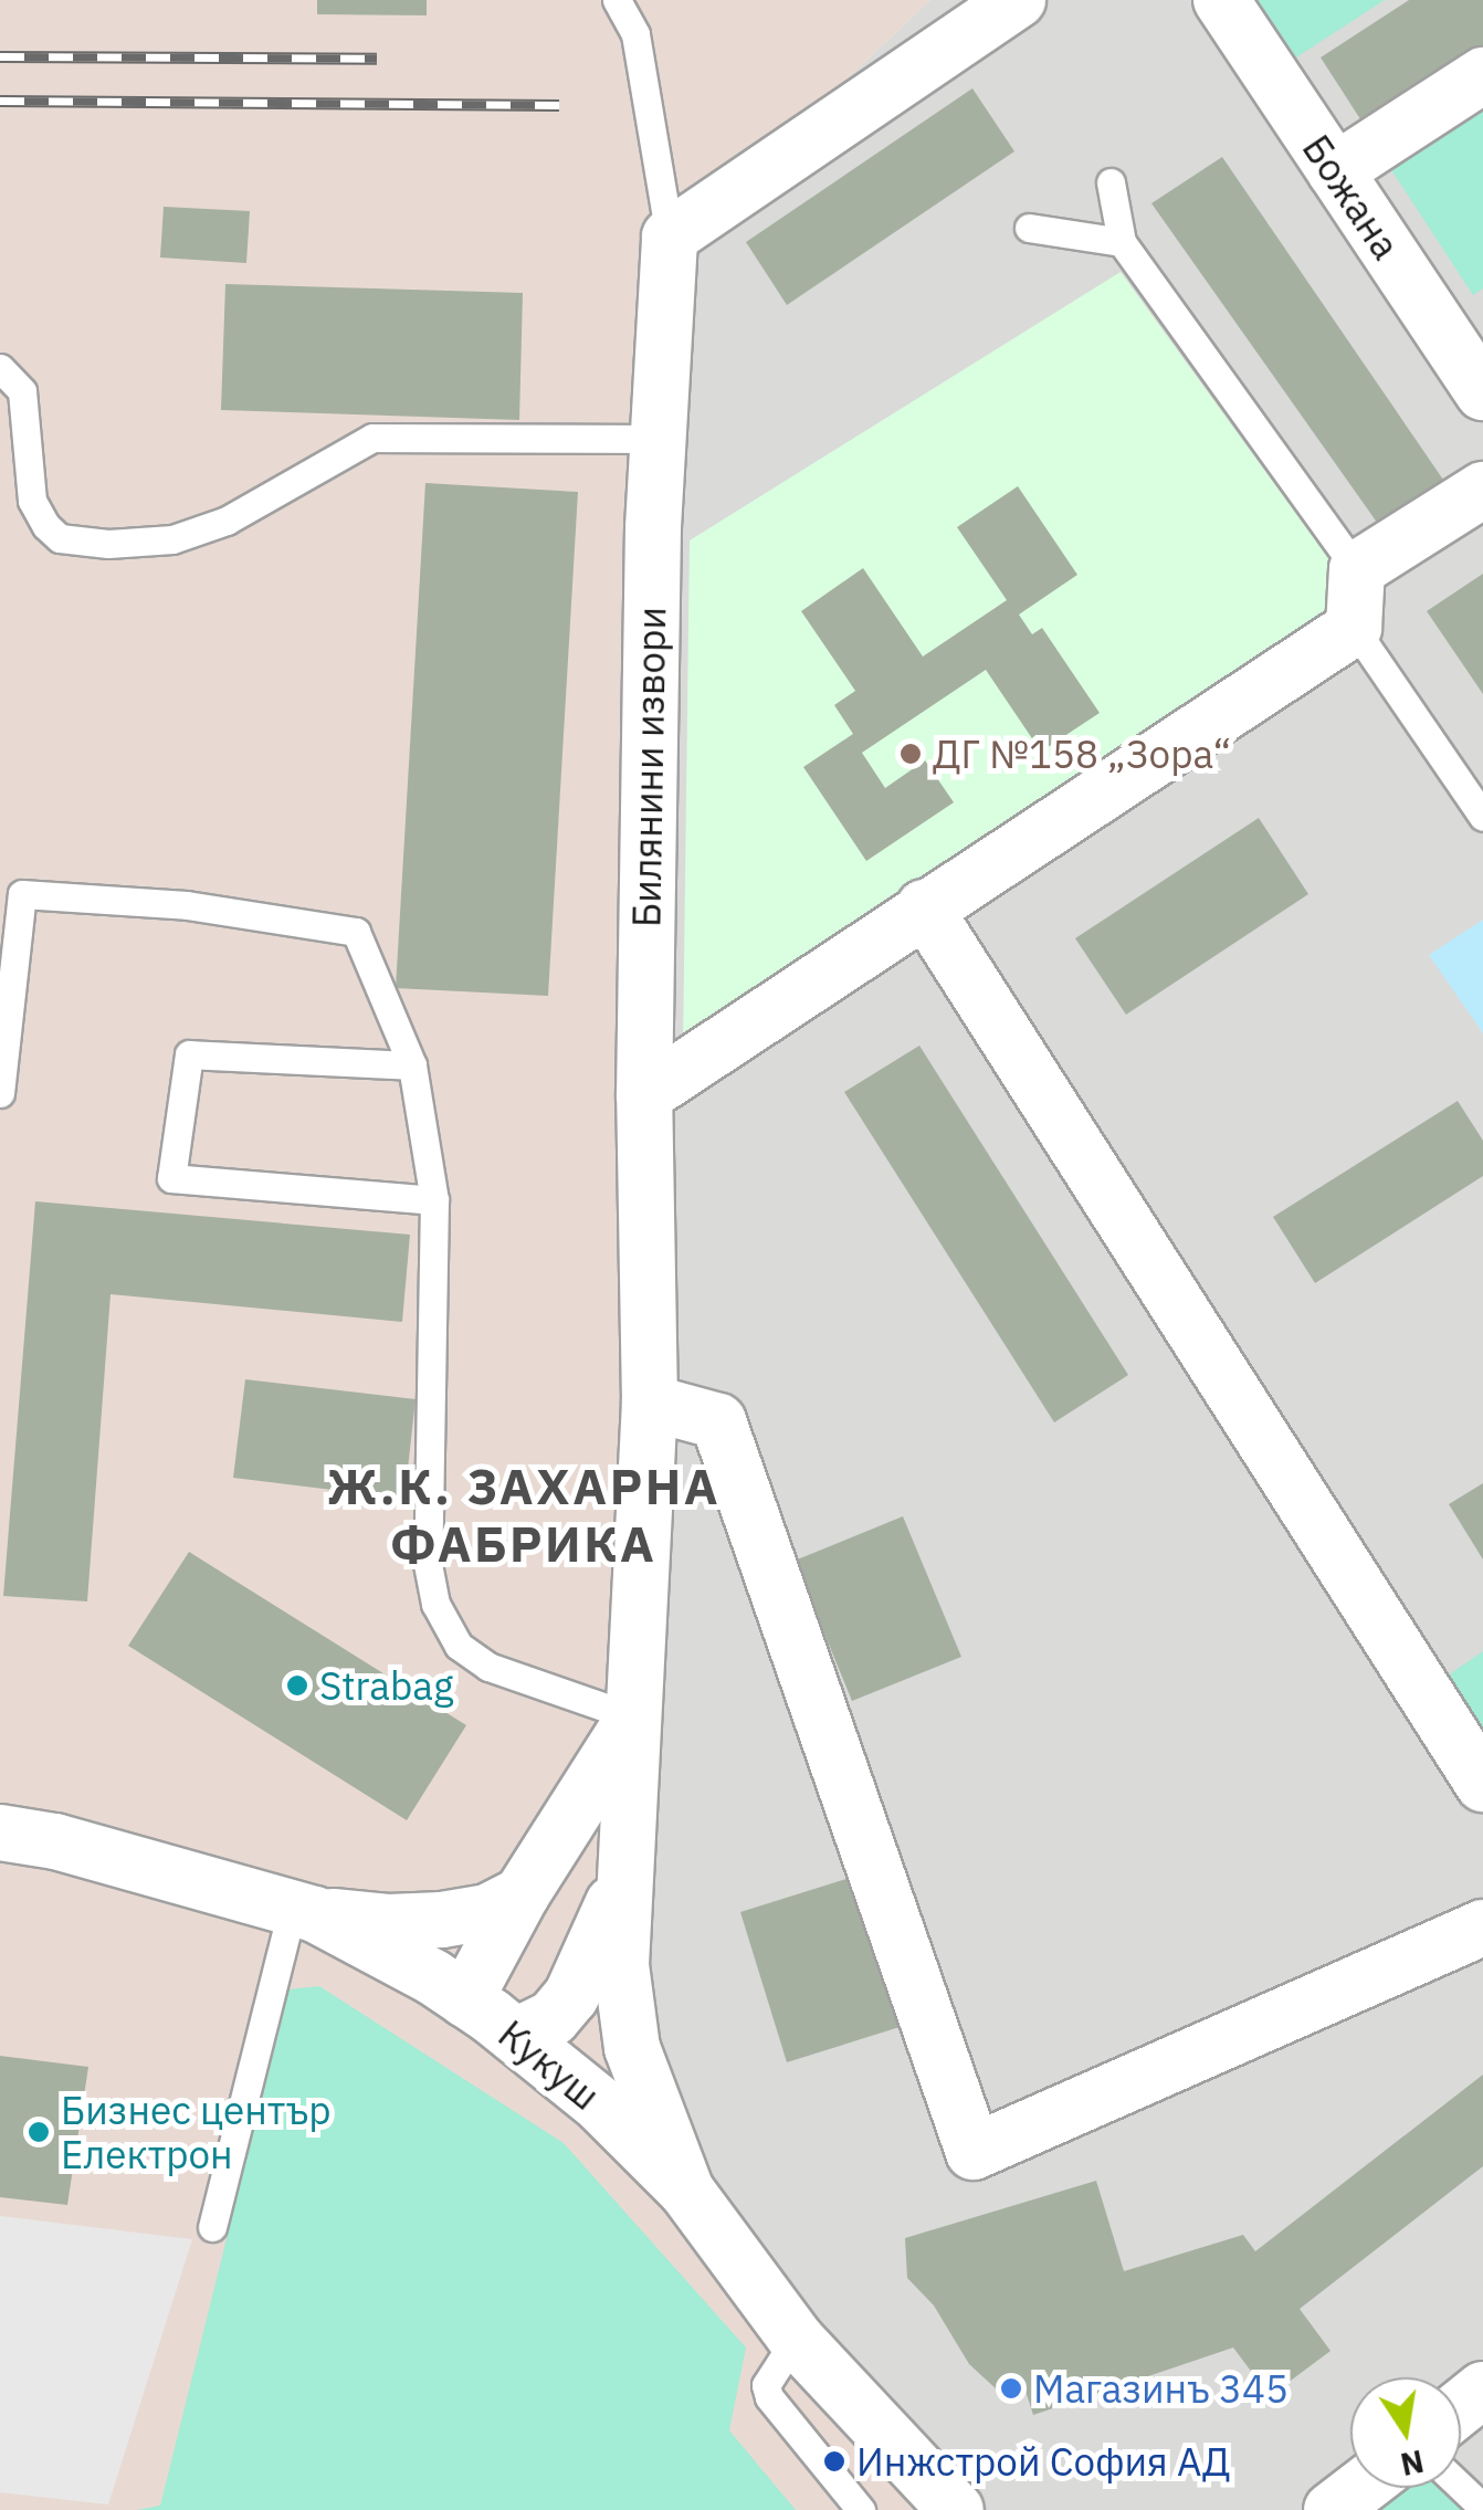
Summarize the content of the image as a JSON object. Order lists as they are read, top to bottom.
{
  "streets": {
    "street": ["Божана", "Билянини извори", "Кукуш"]
  },
  "crossings": [
    ["Билянини извори", "Кукуш"]
  ],
  "districts": ["Ж.К. ЗАХАРНА ФАБРИКА"],
  "places": [
    "ДГ №158 „Зора“",
    "Strabag",
    "Бизнес център Електрон",
    "Магазинъ 345",
    "Инжстрой София АД"
  ],
  "north": "bottom"
}
